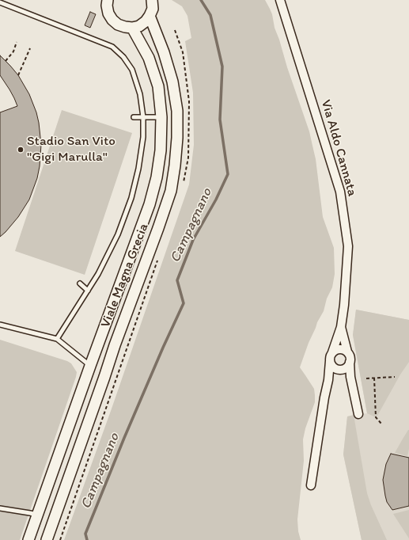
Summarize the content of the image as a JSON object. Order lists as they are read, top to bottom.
{
  "streets": {
    "street": ["Via Aldo Cannata", "Viale Magna Grecia"]
  },
  "water": ["Campagnano"],
  "places": ["Stadio San Vito \"Gigi Marulla\""]
}
